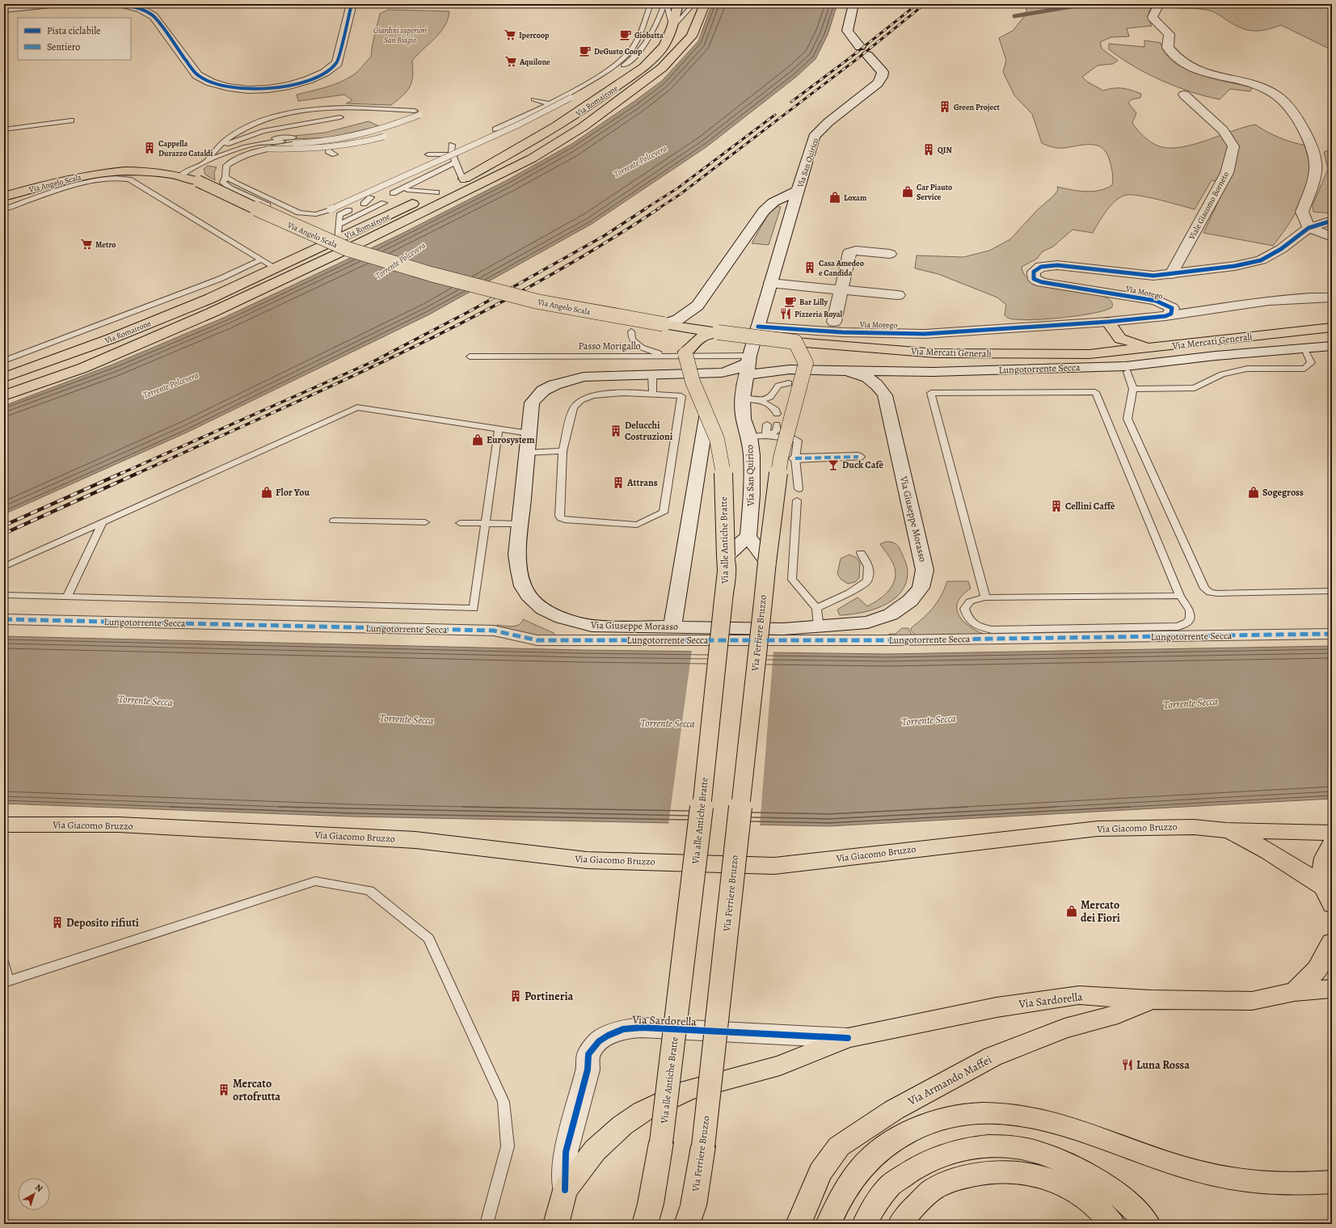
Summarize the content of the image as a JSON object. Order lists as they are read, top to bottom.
{
  "streets": {
    "main road": [
      "Via Romairone",
      "Via San Quirico",
      "Via Angelo Scala",
      "Viale Giacomo Borneto",
      "Via Morego",
      "Via Mercati Generali",
      "Lungotorrente Secca",
      "Via Giuseppe Morasso",
      "Via alle Antiche Bratte",
      "Via Ferriere Bruzzo",
      "Via Giacomo Bruzzo",
      "Via Sardorella",
      "Via Armando Maffei"
    ],
    "lane": ["Passo Morigallo"]
  },
  "crossings": [
    ["Via San Quirico", "Via Angelo Scala"],
    ["Via San Quirico", "Via Morego"],
    ["Via San Quirico", "Passo Morigallo"],
    ["Via San Quirico", "Lungotorrente Secca"],
    ["Via San Quirico", "Via Giuseppe Morasso"],
    ["Via Angelo Scala", "Via Mercati Generali"],
    ["Via Angelo Scala", "Via alle Antiche Bratte"],
    ["Viale Giacomo Borneto", "Via Morego"],
    ["Passo Morigallo", "Lungotorrente Secca"],
    ["Passo Morigallo", "Via Giuseppe Morasso"],
    ["Lungotorrente Secca", "Via Giuseppe Morasso"],
    ["Via Sardorella", "Via Armando Maffei"]
  ],
  "water": ["Torrente Polcevera", "Torrente Secca"],
  "parks": ["Giardini superiori San Biagio"],
  "places": {
    "supermarket": ["Ipercoop", "Aquilone", "Metro"],
    "cafe": ["Giobatta", "DeGusto Coop", "Bar Lilly"],
    "building": [
      "Green Project",
      "Cappella Durazzo Cataldi",
      "QIN",
      "Casa Amedeo e Candida",
      "Delucchi Costruzioni",
      "Attrans",
      "Cellini Caffè",
      "Deposito rifiuti",
      "Portineria",
      "Mercato ortofrutta"
    ],
    "shop": [
      "Car Piauto Service",
      "Loxam",
      "Eurosystem",
      "Flor You",
      "Sogegross",
      "Mercato dei Fiori"
    ],
    "restaurant": ["Pizzeria Royal", "Luna Rossa"],
    "bar": ["Duck Cafè"]
  },
  "legend": ["Pista ciclabile", "Sentiero"],
  "north": "top right"
}
